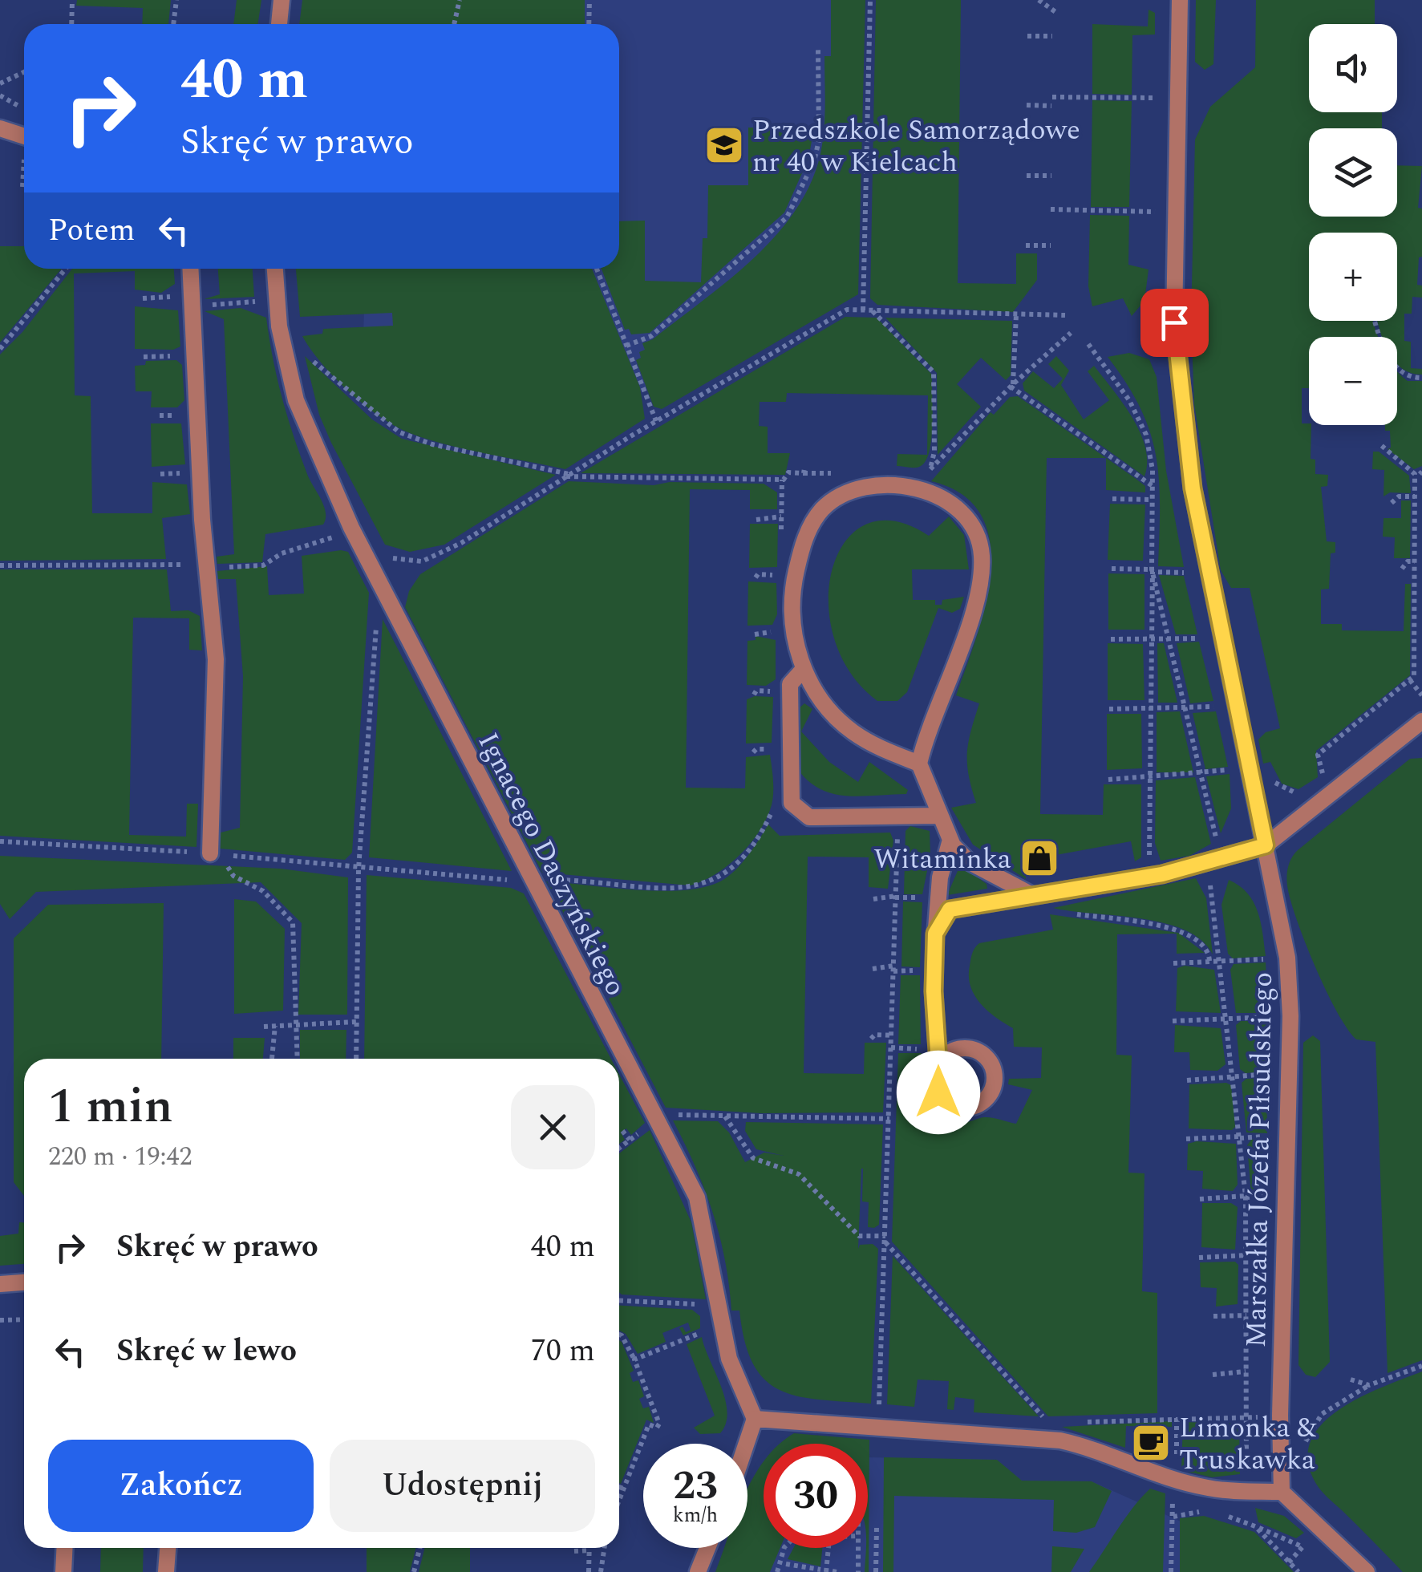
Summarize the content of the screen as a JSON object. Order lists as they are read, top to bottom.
{
  "streets": {
    "street": ["Ignacego Daszyńskiego", "Marszałka Józefa Piłsudskiego"]
  },
  "places": {
    "school or university": ["Przedszkole Samorządowe nr 40 w Kielcach"],
    "shop": ["Witaminka"],
    "cafe": ["Limonka & Truskawka"]
  },
  "page": {
    "map_buttons": ["+", "−"],
    "turn": ["40 m", "Skręć w prawo"],
    "then": "Potem",
    "heading": ["1 min", "220 m · 19:42"],
    "list": [
      {
        "name": "Skręć w prawo",
        "value": "40 m"
      },
      {
        "name": "Skręć w lewo",
        "value": "70 m"
      }
    ],
    "buttons": ["Zakończ", "Udostępnij"],
    "speed": "23 km/h",
    "limit": "30"
  }
}
